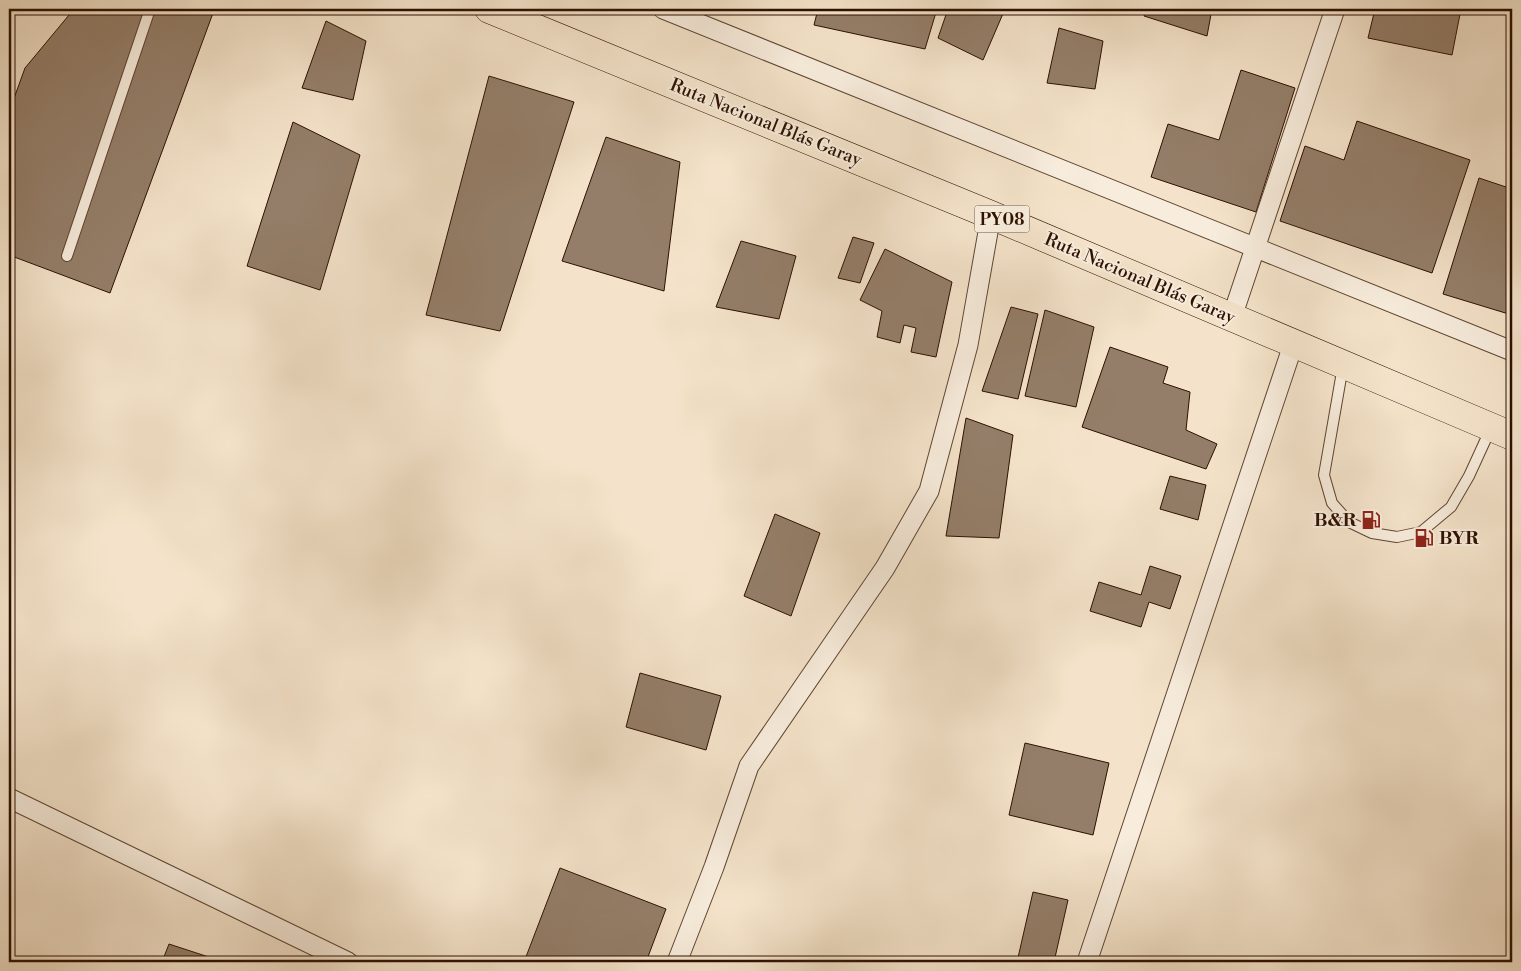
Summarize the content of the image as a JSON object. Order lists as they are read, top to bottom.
{
  "streets": {
    "highway": ["Ruta Nacional Blás Garay", "PY08"]
  },
  "places": {
    "fuel station": ["B&R", "BYR"]
  }
}
